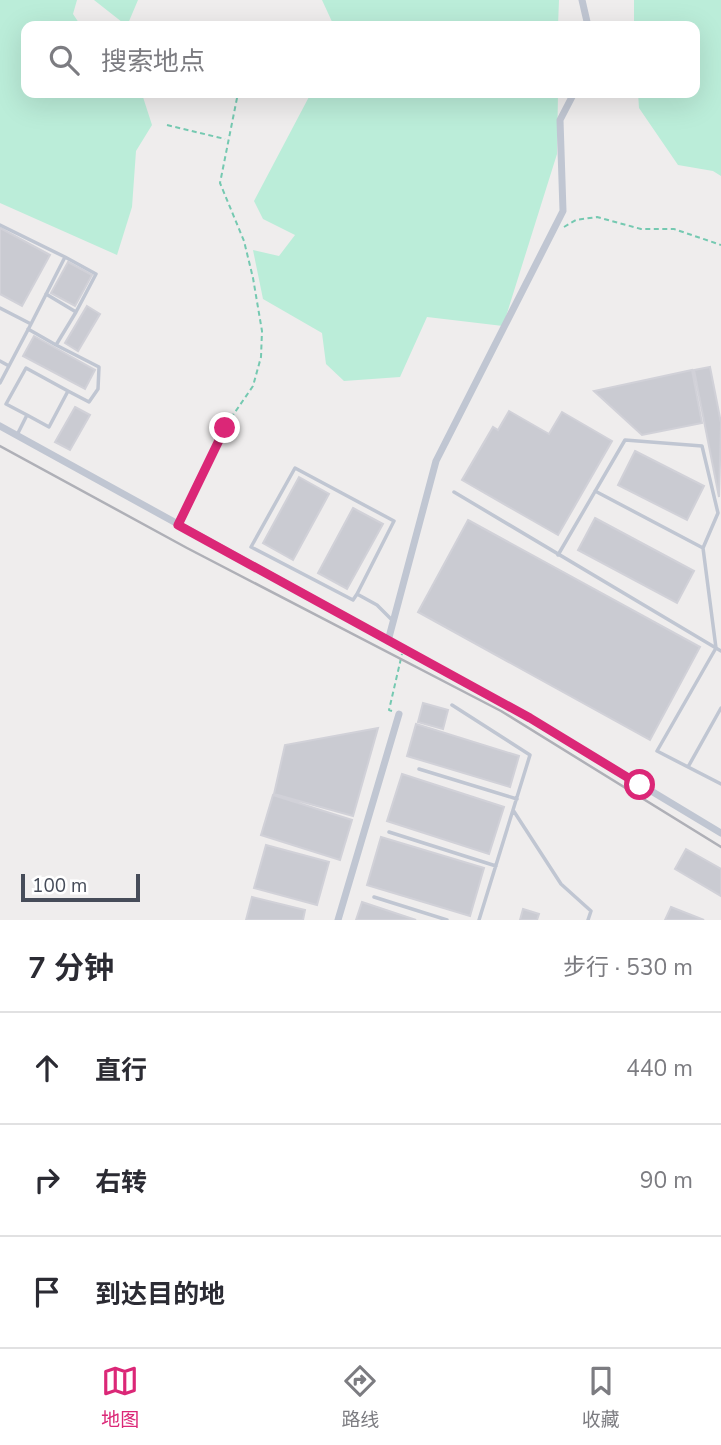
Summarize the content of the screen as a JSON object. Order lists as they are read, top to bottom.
{
  "scale_bar": "100 m",
  "page": {
    "search": "搜索地点",
    "scale": "100 m",
    "heading": ["7 分钟", "步行 · 530 m"],
    "list": [
      ["直行", "440 m"],
      ["右转", "90 m"],
      "到达目的地"
    ],
    "nav": ["地图", "路线", "收藏"]
  }
}
